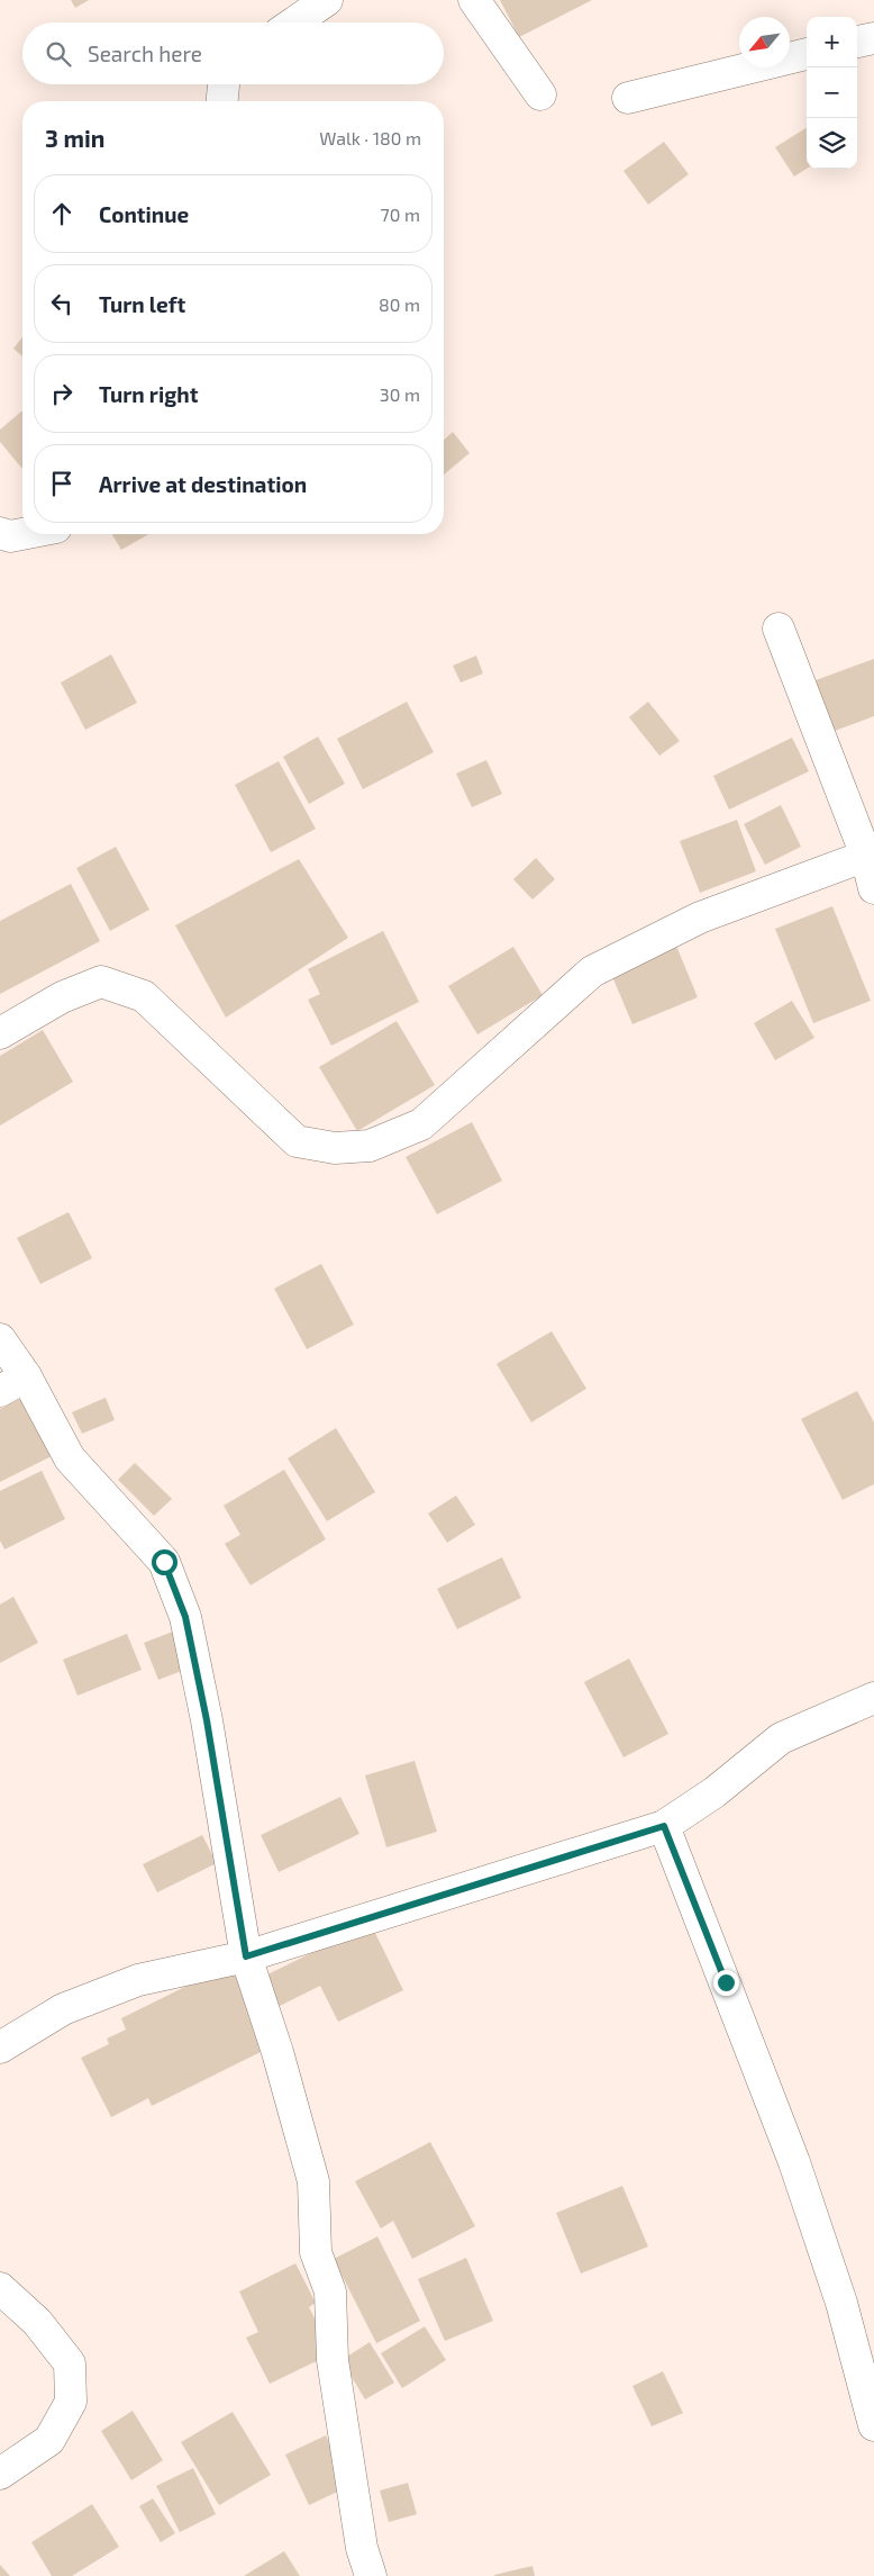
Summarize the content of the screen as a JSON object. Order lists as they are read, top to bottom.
{
  "north": "bottom left",
  "page": {
    "map_buttons": ["+", "−"],
    "search": "Search here",
    "heading": ["3 min", "Walk · 180 m"],
    "list": [
      ["Continue", "70 m"],
      ["Turn left", "80 m"],
      ["Turn right", "30 m"],
      "Arrive at destination"
    ]
  }
}
